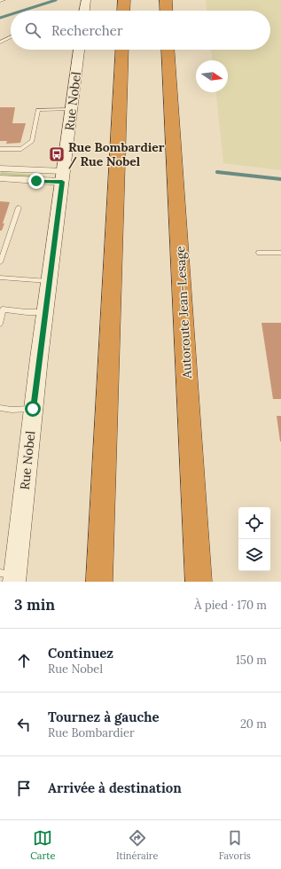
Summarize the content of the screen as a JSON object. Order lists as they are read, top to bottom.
{
  "streets": {
    "highway": ["Autoroute Jean-Lesage"],
    "street": ["Rue Nobel"]
  },
  "places": {
    "bus stop": ["Rue Bombardier / Rue Nobel"]
  },
  "north": "right",
  "page": {
    "search": "Rechercher",
    "heading": ["3 min", "À pied · 170 m"],
    "list": [
      ["Continuez", "Rue Nobel", "150 m"],
      ["Tournez à gauche", "Rue Bombardier", "20 m"],
      "Arrivée à destination"
    ],
    "nav": ["Carte", "Itinéraire", "Favoris"]
  }
}
